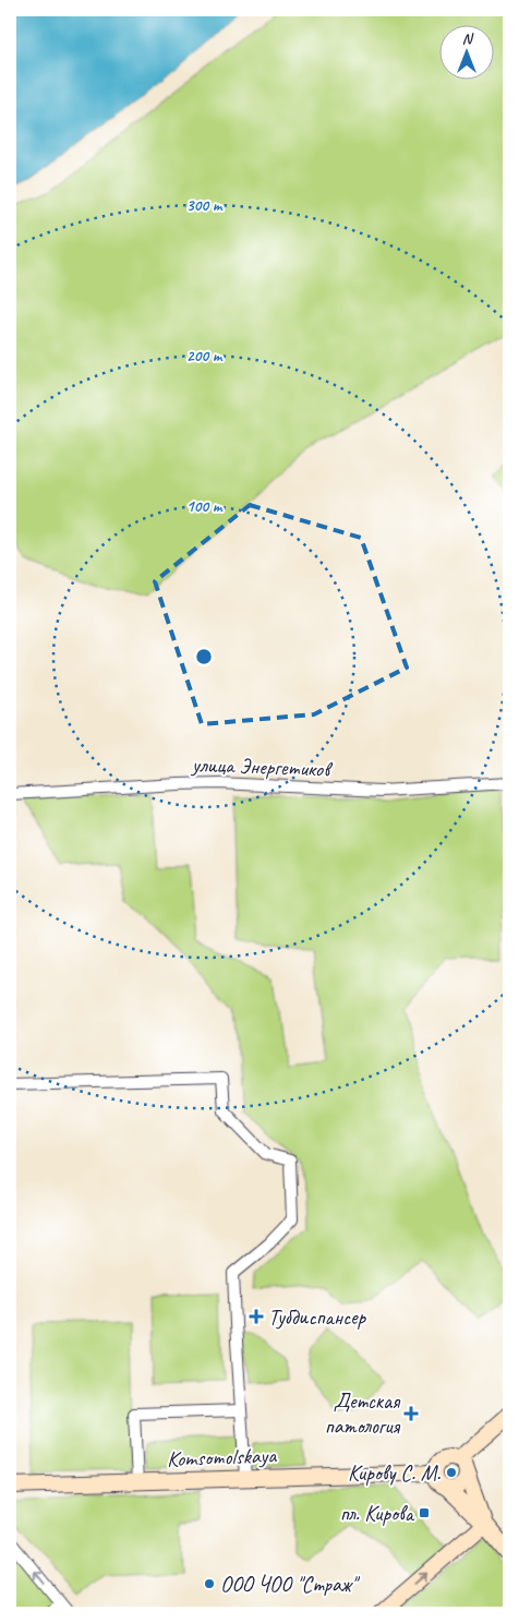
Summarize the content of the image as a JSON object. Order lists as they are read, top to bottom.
{
  "streets": {
    "main road": ["Komsomolskaya"],
    "street": ["улица Энергетиков"]
  },
  "places": {
    "health": ["Тубдиспансер", "Детская патология"],
    "other": ["Кирову С. М.", "ООО ЧОО \"Страж\""],
    "transit": ["пл. Кирова"]
  },
  "north": "top",
  "rings": ["300 m", "200 m", "100 m"]
}
